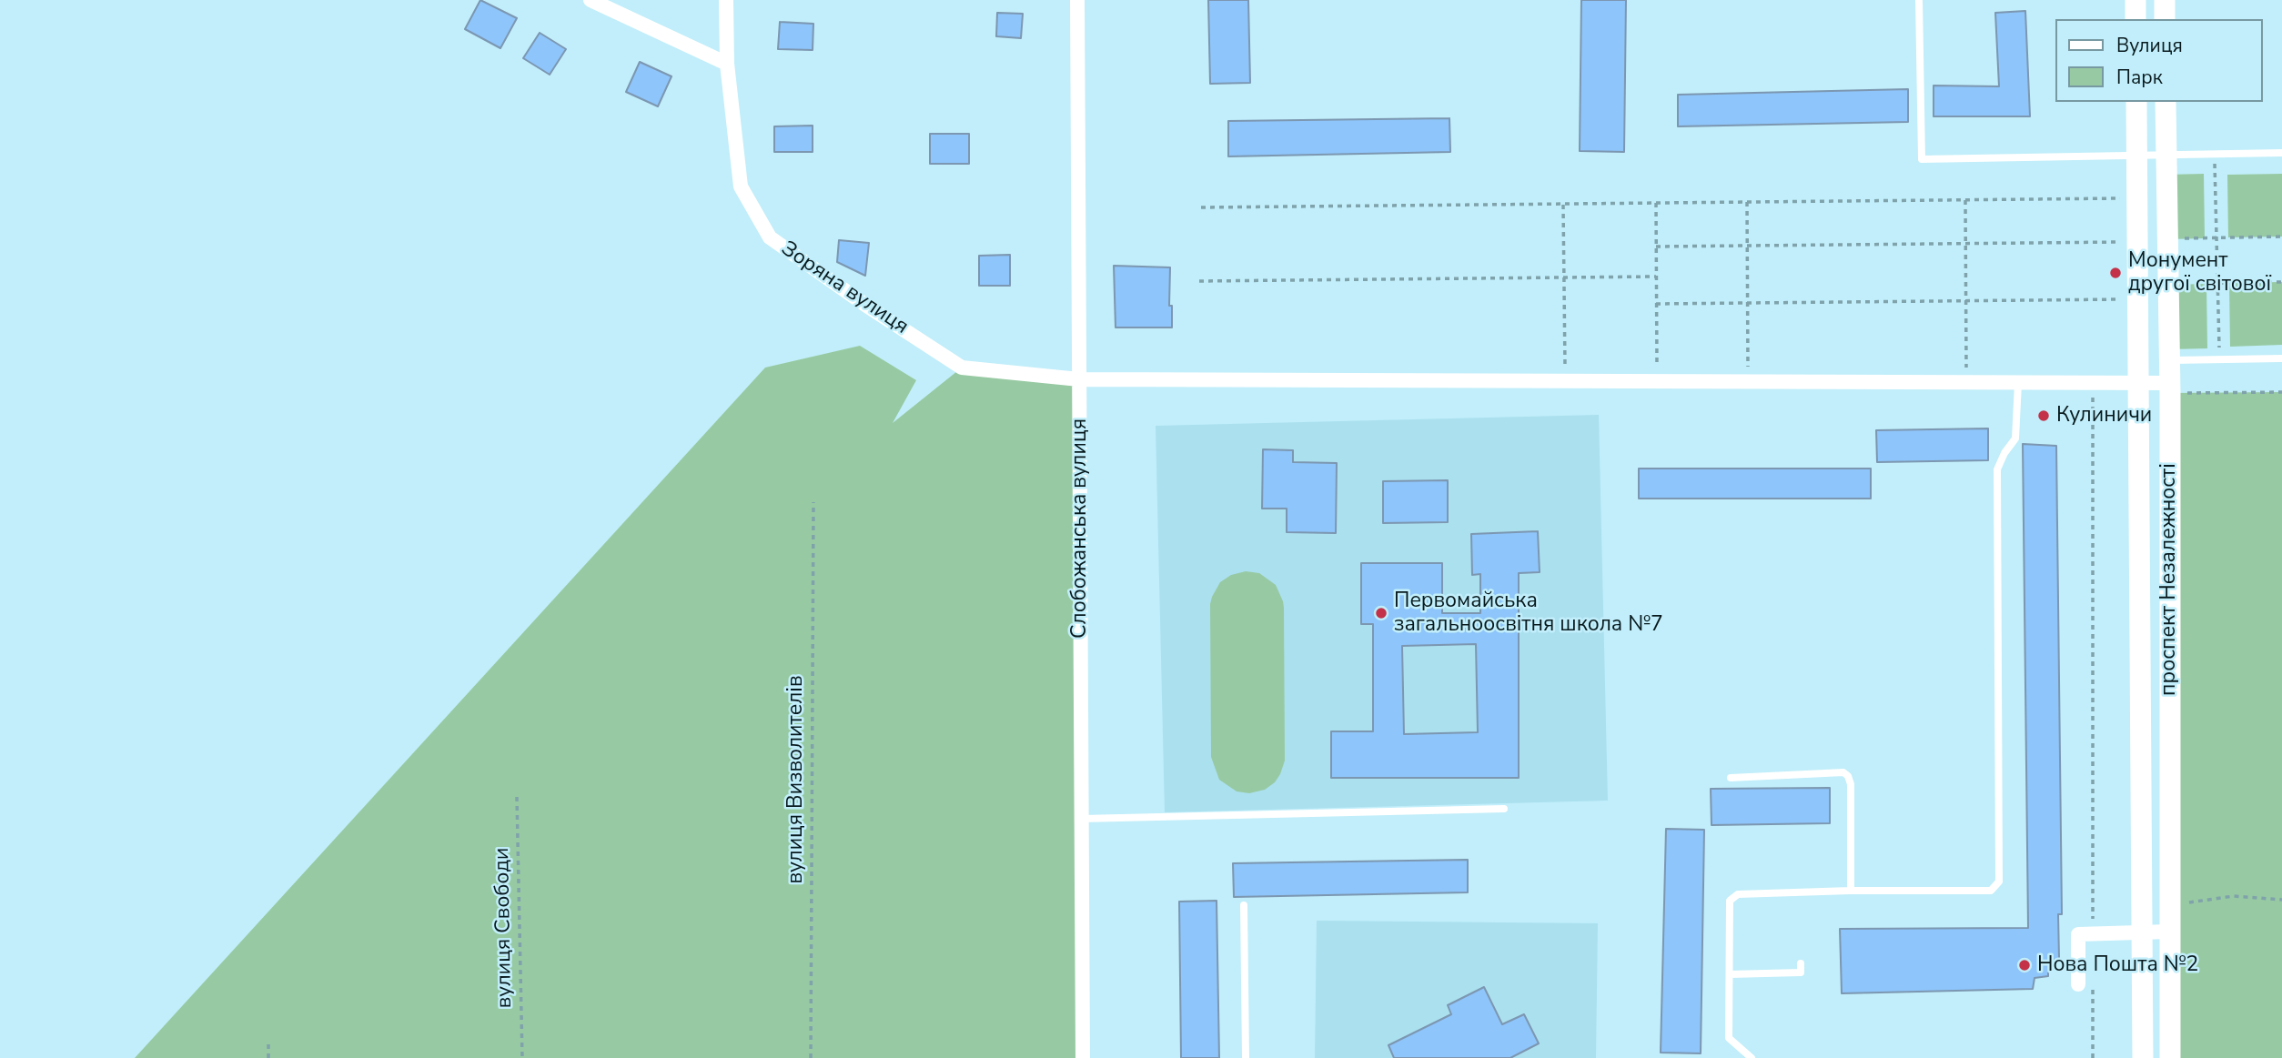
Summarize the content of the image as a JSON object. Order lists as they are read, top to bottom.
{
  "streets": {
    "street": ["Зоряна вулиця", "Слобожанська вулиця", "проспект Незалежності"],
    "path": ["вулиця Визволителів", "вулиця Свободи"]
  },
  "crossings": [
    ["Зоряна вулиця", "Слобожанська вулиця"],
    ["Зоряна вулиця", "проспект Незалежності"]
  ],
  "places": [
    "Монумент другої світової",
    "Кулиничи",
    "Первомайська загальноосвітня школа №7",
    "Нова Пошта №2"
  ],
  "legend": ["Вулиця", "Парк"]
}
